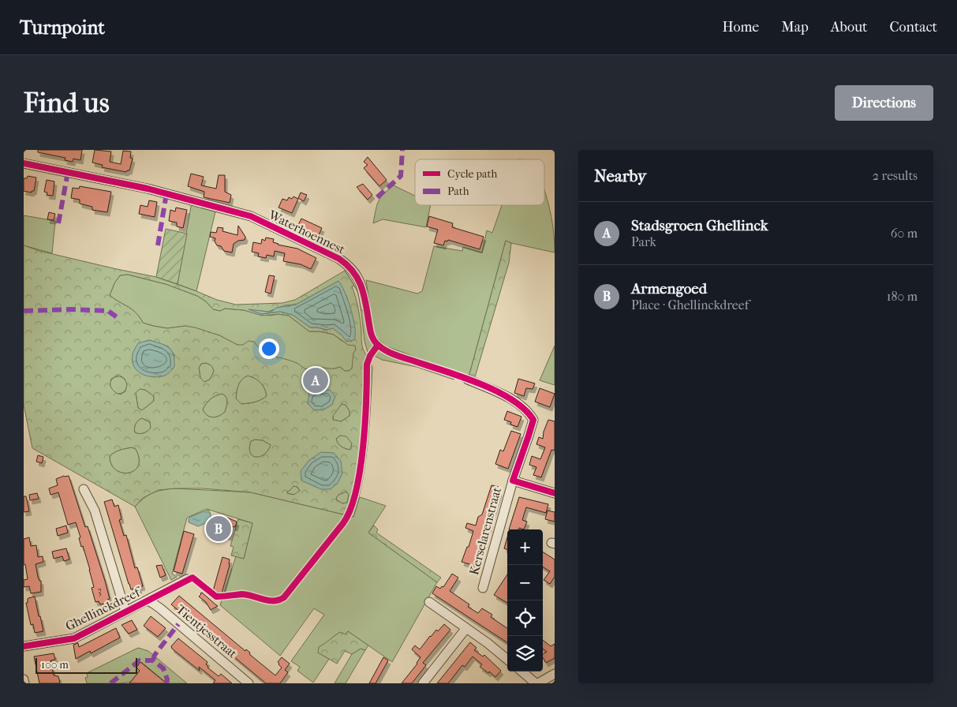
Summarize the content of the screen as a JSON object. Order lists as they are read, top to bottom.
{
  "streets": {
    "street": [
      "Waterhoennest",
      "Kerselarenstraat",
      "Ghellinckdreef",
      "Tientjesstraat"
    ]
  },
  "crossings": [
    ["Ghellinckdreef", "Tientjesstraat"]
  ],
  "house_numbers": ["3"],
  "legend": ["Cycle path", "Path"],
  "scale_bar": "100 m",
  "page": {
    "header": "Turnpoint",
    "nav": [
      "Home",
      "Map",
      "About",
      "Contact"
    ],
    "buttons": "Directions",
    "title": "Find us",
    "heading": ["Nearby", "2 results"],
    "list": [
      {
        "mark": "A",
        "name": "Stadsgroen Ghellinck",
        "note": "Park",
        "value": "60 m"
      },
      {
        "mark": "B",
        "name": "Armengoed",
        "note": "Place · Ghellinckdreef",
        "value": "180 m"
      }
    ],
    "pins": ["A", "B"],
    "map_buttons": ["+", "−"],
    "scale": "100 m"
  }
}
